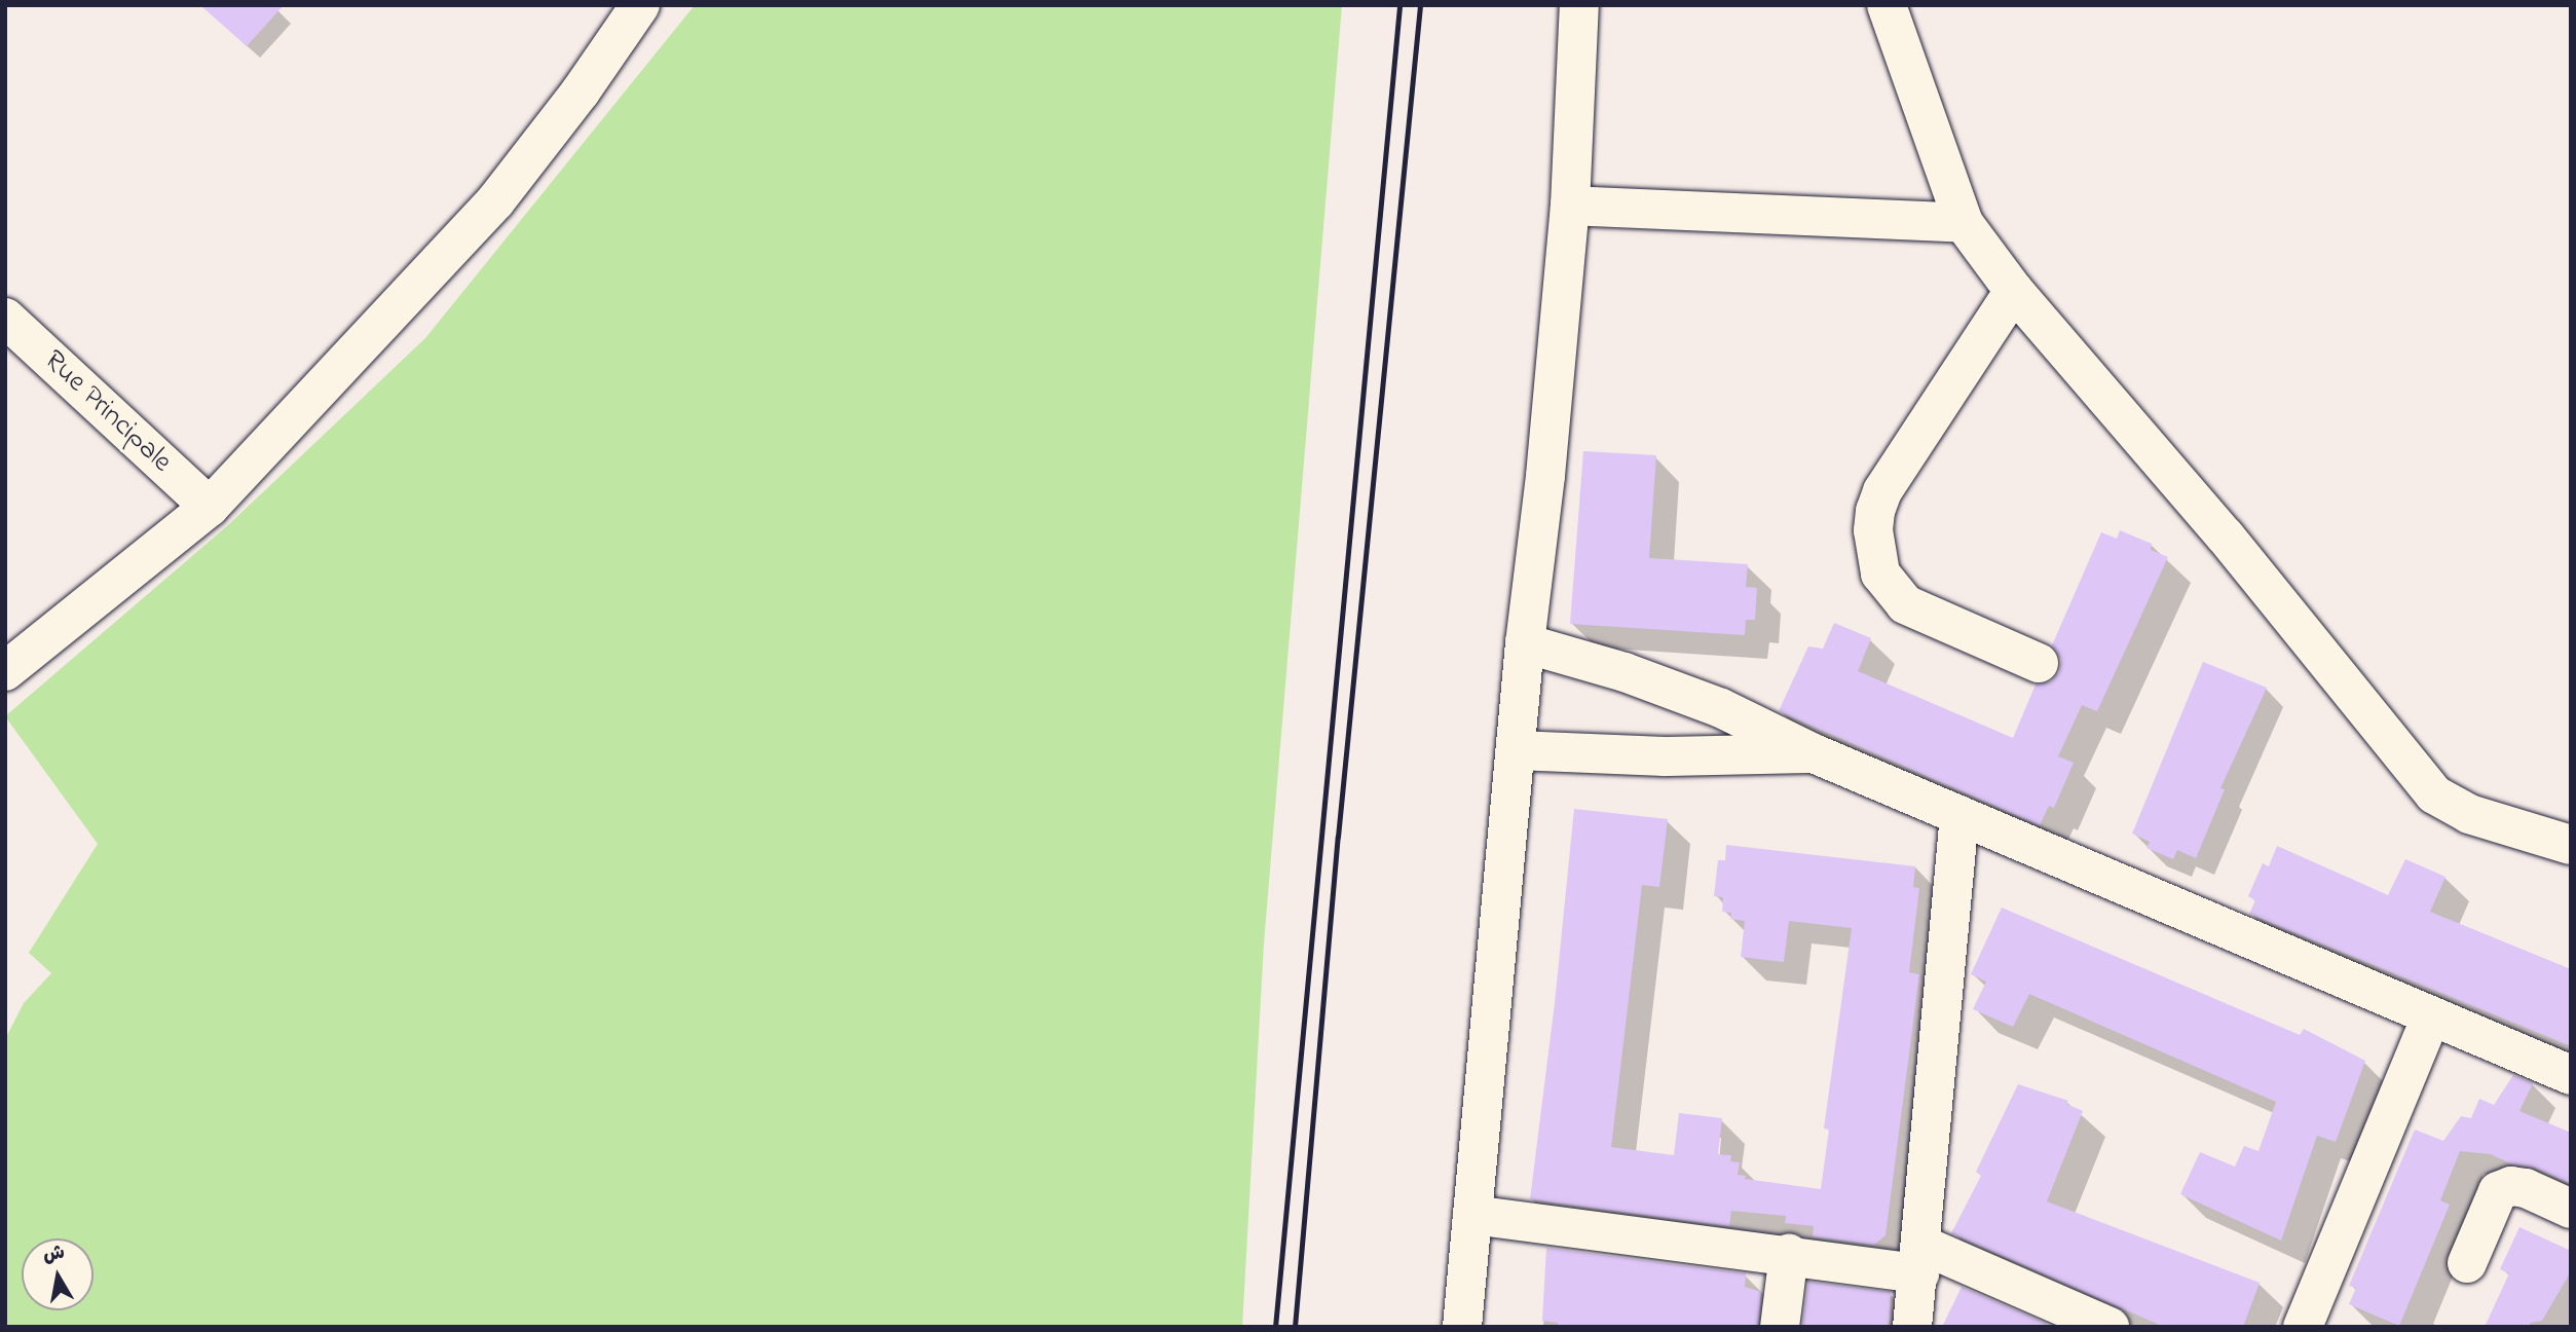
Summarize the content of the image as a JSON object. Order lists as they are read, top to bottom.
{
  "streets": {
    "street": ["Rue Principale"]
  },
  "north": "top"
}
